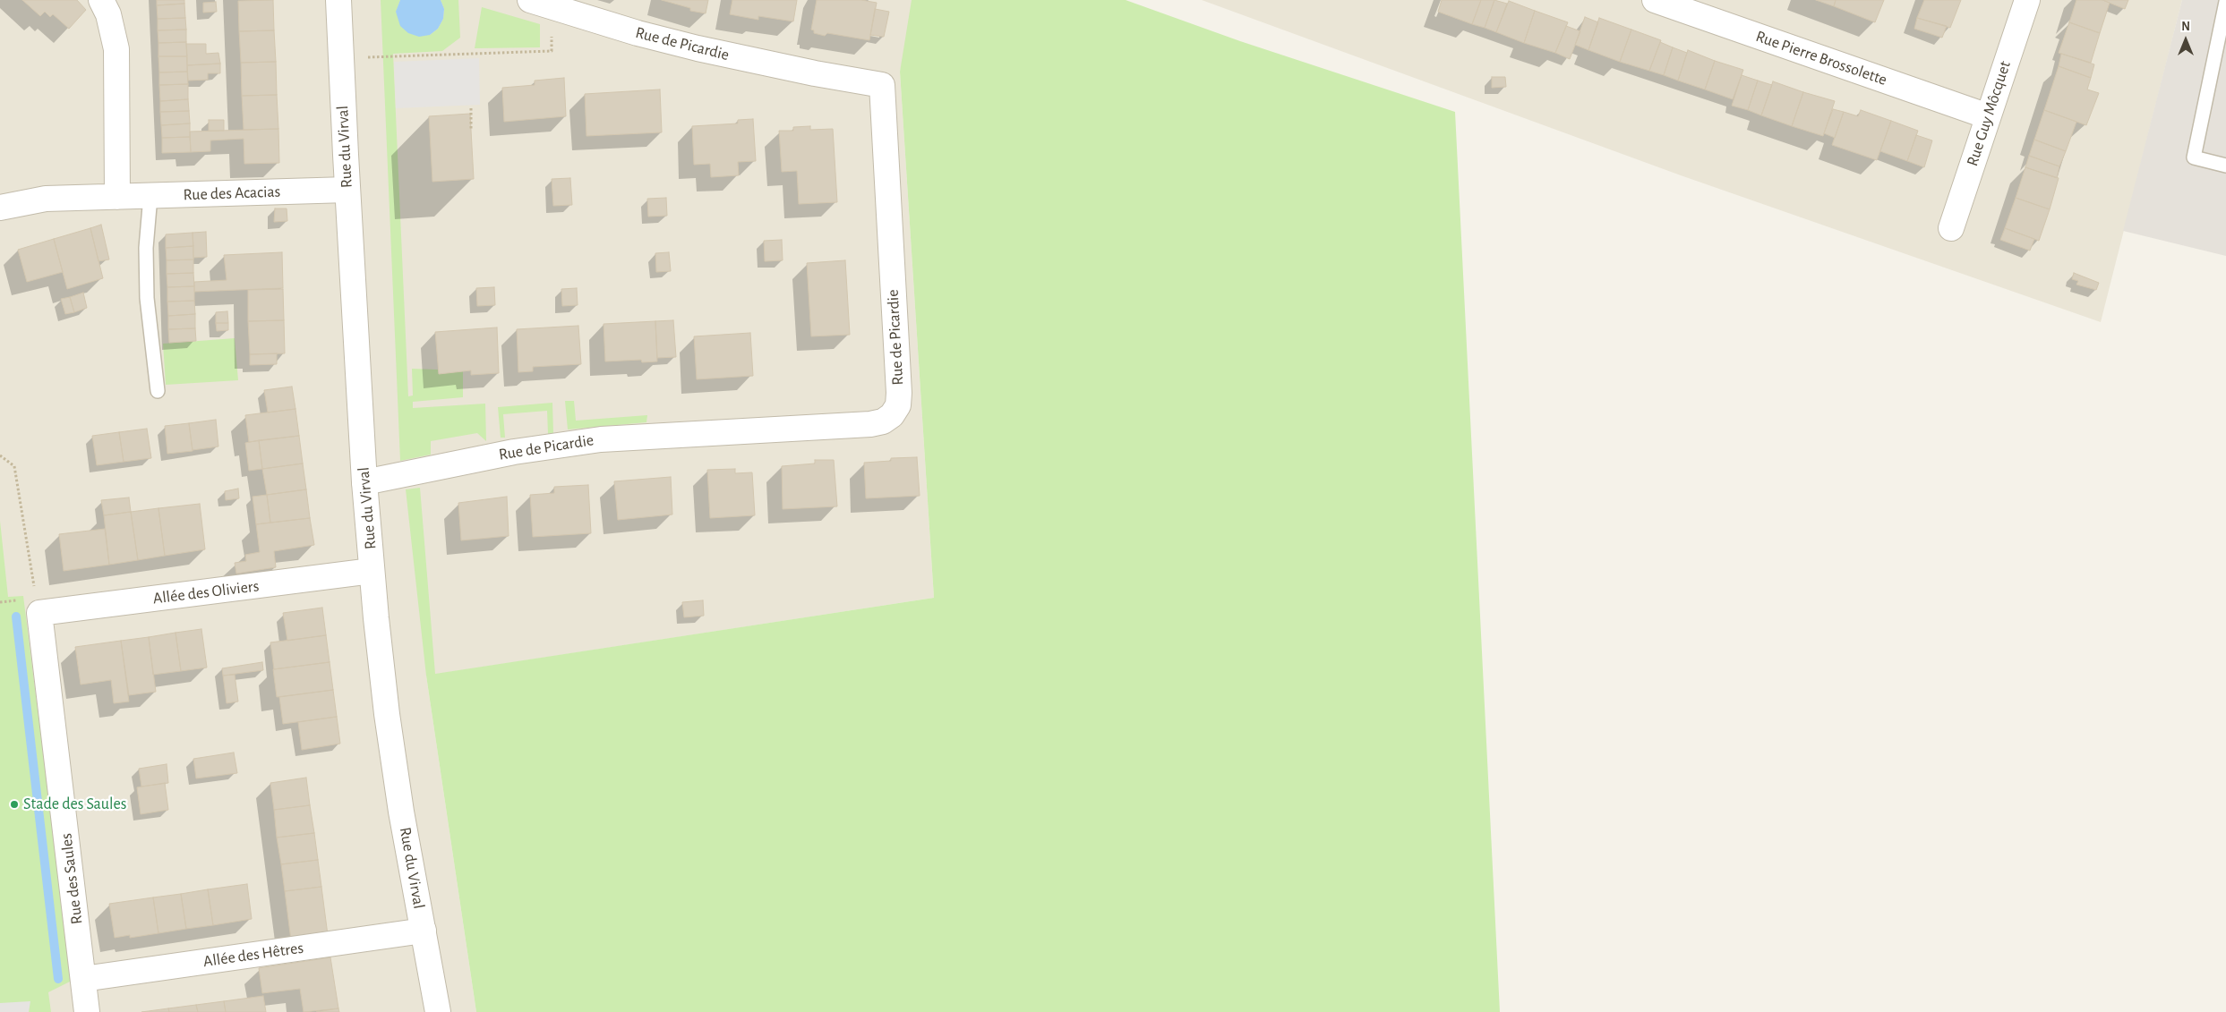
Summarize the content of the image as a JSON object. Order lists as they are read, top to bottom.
{
  "streets": {
    "street": [
      "Rue de Picardie",
      "Rue Pierre Brossolette",
      "Rue Guy Môcquet",
      "Rue du Virval",
      "Rue des Acacias",
      "Allée des Oliviers",
      "Rue des Saules",
      "Allée des Hêtres"
    ]
  },
  "crossings": [
    ["Rue de Picardie", "Rue du Virval"],
    ["Rue Pierre Brossolette", "Rue Guy Môcquet"],
    ["Rue du Virval", "Rue des Acacias"],
    ["Rue du Virval", "Allée des Oliviers"],
    ["Rue du Virval", "Allée des Hêtres"],
    ["Allée des Oliviers", "Rue des Saules"],
    ["Rue des Saules", "Allée des Hêtres"]
  ],
  "places": ["Stade des Saules"],
  "north": "top"
}
